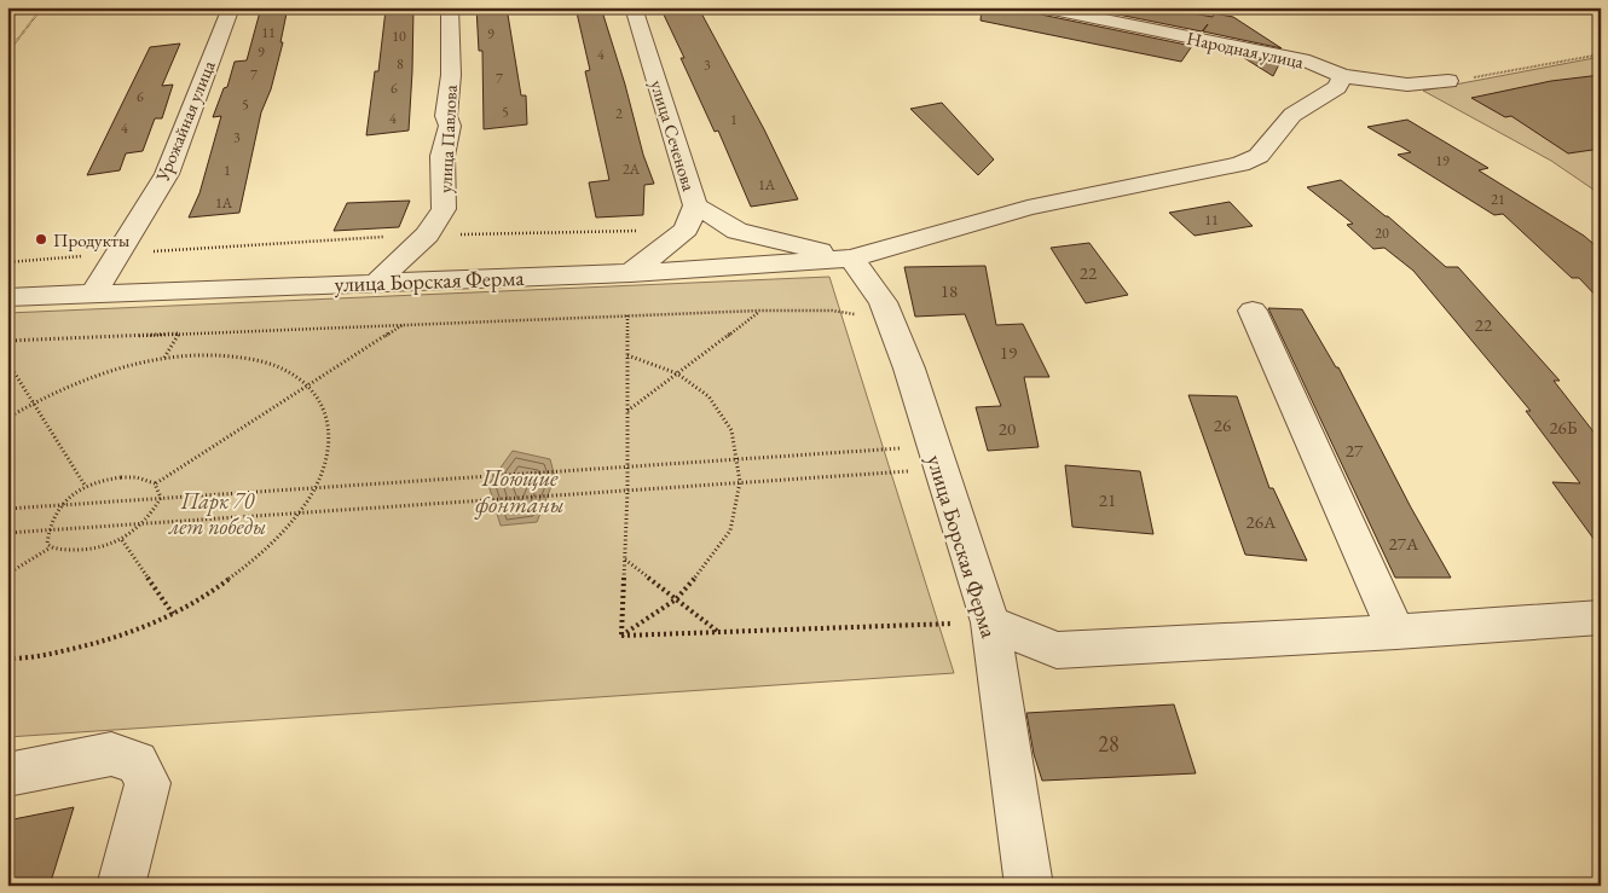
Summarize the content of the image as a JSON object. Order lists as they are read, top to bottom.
{
  "streets": {
    "street": [
      "Народная улица",
      "Урожайная улица",
      "улица Сеченова",
      "улица Павлова",
      "улица Борская Ферма"
    ]
  },
  "crossings": [
    ["Народная улица", "улица Борская Ферма"],
    ["Урожайная улица", "улица Борская Ферма"],
    ["улица Павлова", "улица Борская Ферма"]
  ],
  "water": ["Поющие фонтаны"],
  "parks": ["Парк 70 лет победы"],
  "places": ["Продукты"],
  "house_numbers": [
    "11",
    "9",
    "10",
    "9",
    "4",
    "8",
    "3",
    "7",
    "7",
    "6",
    "6",
    "5",
    "5",
    "2",
    "4",
    "1",
    "4",
    "3",
    "19",
    "2А",
    "1",
    "1А",
    "21",
    "1А",
    "11",
    "20",
    "22",
    "18",
    "22",
    "19",
    "26",
    "26Б",
    "20",
    "27",
    "21",
    "26А",
    "27А",
    "28"
  ]
}
